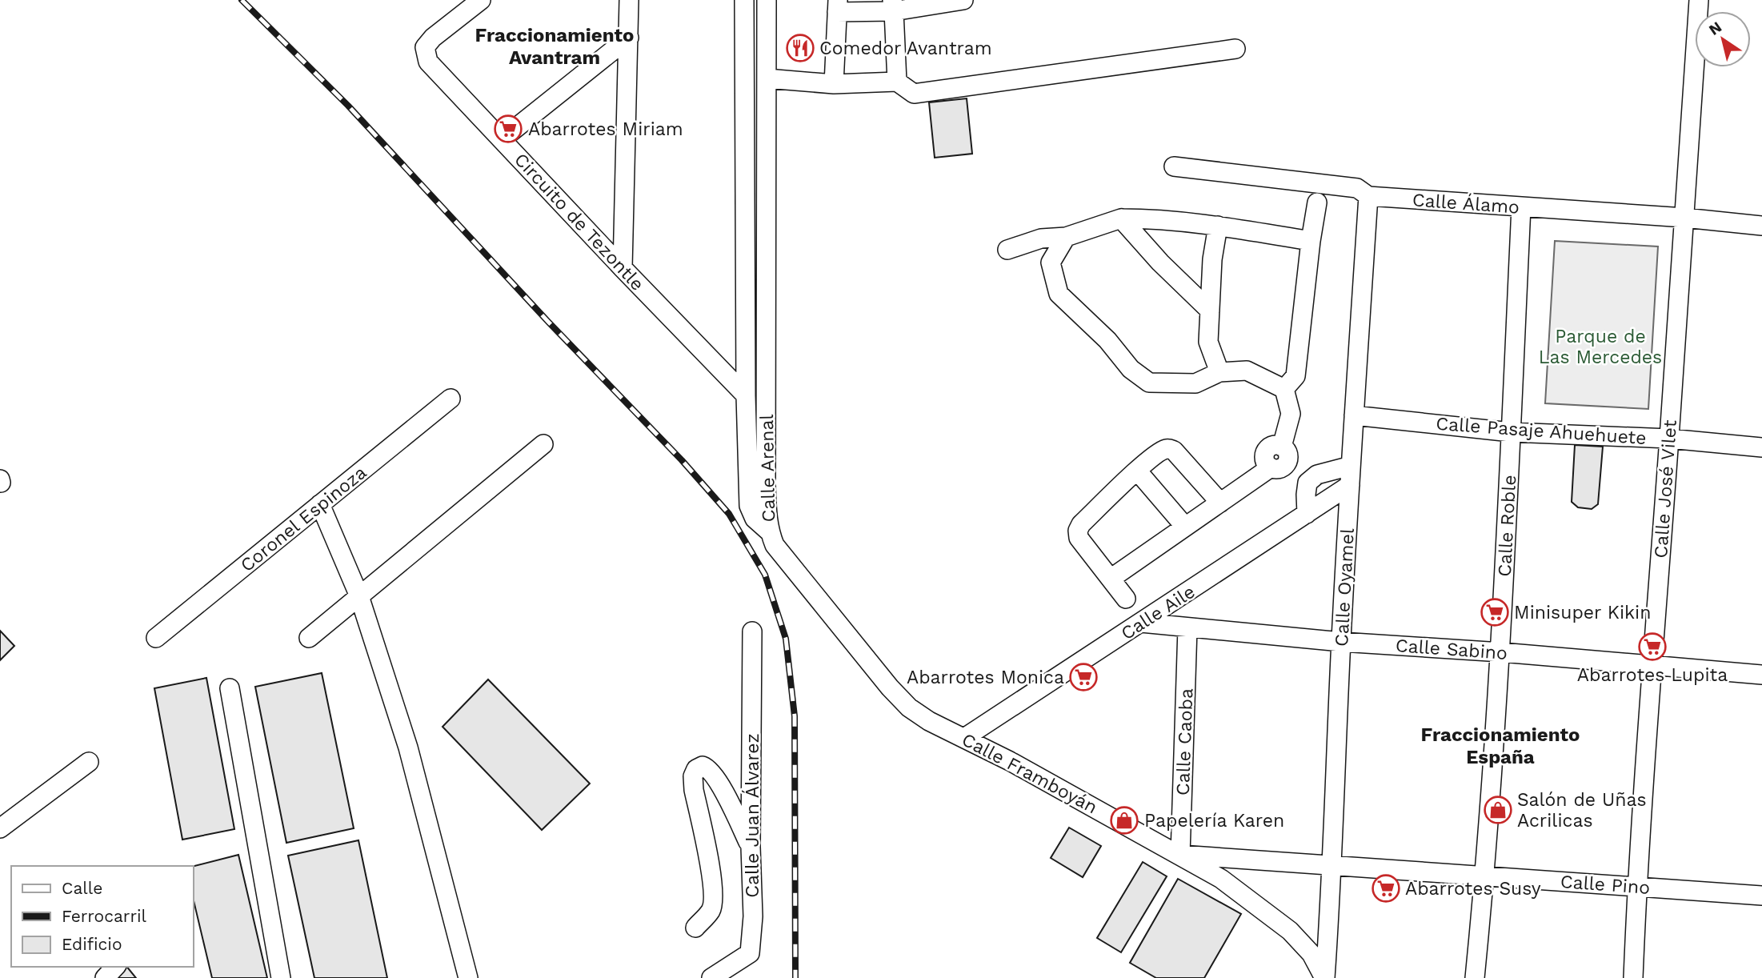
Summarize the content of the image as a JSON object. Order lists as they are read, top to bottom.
{
  "streets": {
    "street": [
      "Calle Álamo",
      "Circuito de Tezontle",
      "Calle Pasaje Ahuehuete",
      "Calle Arenal",
      "Calle José Vilet",
      "Coronel Espinoza",
      "Calle Roble",
      "Calle Oyamel",
      "Calle Aile",
      "Calle Sabino",
      "Calle Caoba",
      "Calle Framboyán",
      "Calle Juan Álvarez",
      "Calle Pino"
    ]
  },
  "crossings": [
    ["Calle Álamo", "Calle José Vilet"],
    ["Calle Álamo", "Calle Roble"],
    ["Calle Álamo", "Calle Oyamel"],
    ["Circuito de Tezontle", "Calle Arenal"],
    ["Calle Pasaje Ahuehuete", "Calle José Vilet"],
    ["Calle Pasaje Ahuehuete", "Calle Roble"],
    ["Calle Pasaje Ahuehuete", "Calle Oyamel"],
    ["Calle Arenal", "Calle Framboyán"],
    ["Calle José Vilet", "Calle Sabino"],
    ["Calle José Vilet", "Calle Pino"],
    ["Calle Roble", "Calle Sabino"],
    ["Calle Roble", "Calle Pino"],
    ["Calle Oyamel", "Calle Aile"],
    ["Calle Oyamel", "Calle Sabino"],
    ["Calle Oyamel", "Calle Framboyán"],
    ["Calle Oyamel", "Calle Pino"],
    ["Calle Aile", "Calle Sabino"],
    ["Calle Aile", "Calle Framboyán"],
    ["Calle Sabino", "Calle Caoba"],
    ["Calle Caoba", "Calle Framboyán"],
    ["Calle Caoba", "Calle Pino"],
    ["Calle Framboyán", "Calle Pino"]
  ],
  "districts": ["Fraccionamiento Avantram", "Fraccionamiento España"],
  "parks": ["Parque de Las Mercedes"],
  "places": {
    "restaurant": ["Comedor Avantram"],
    "supermarket": [
      "Abarrotes Miriam",
      "Minisuper Kikin",
      "Abarrotes Lupita",
      "Abarrotes Monica",
      "Abarrotes Susy"
    ],
    "shop": ["Salón de Uñas Acrilicas", "Papelería Karen"]
  },
  "legend": ["Calle", "Ferrocarril", "Edificio"],
  "north": "top left"
}
